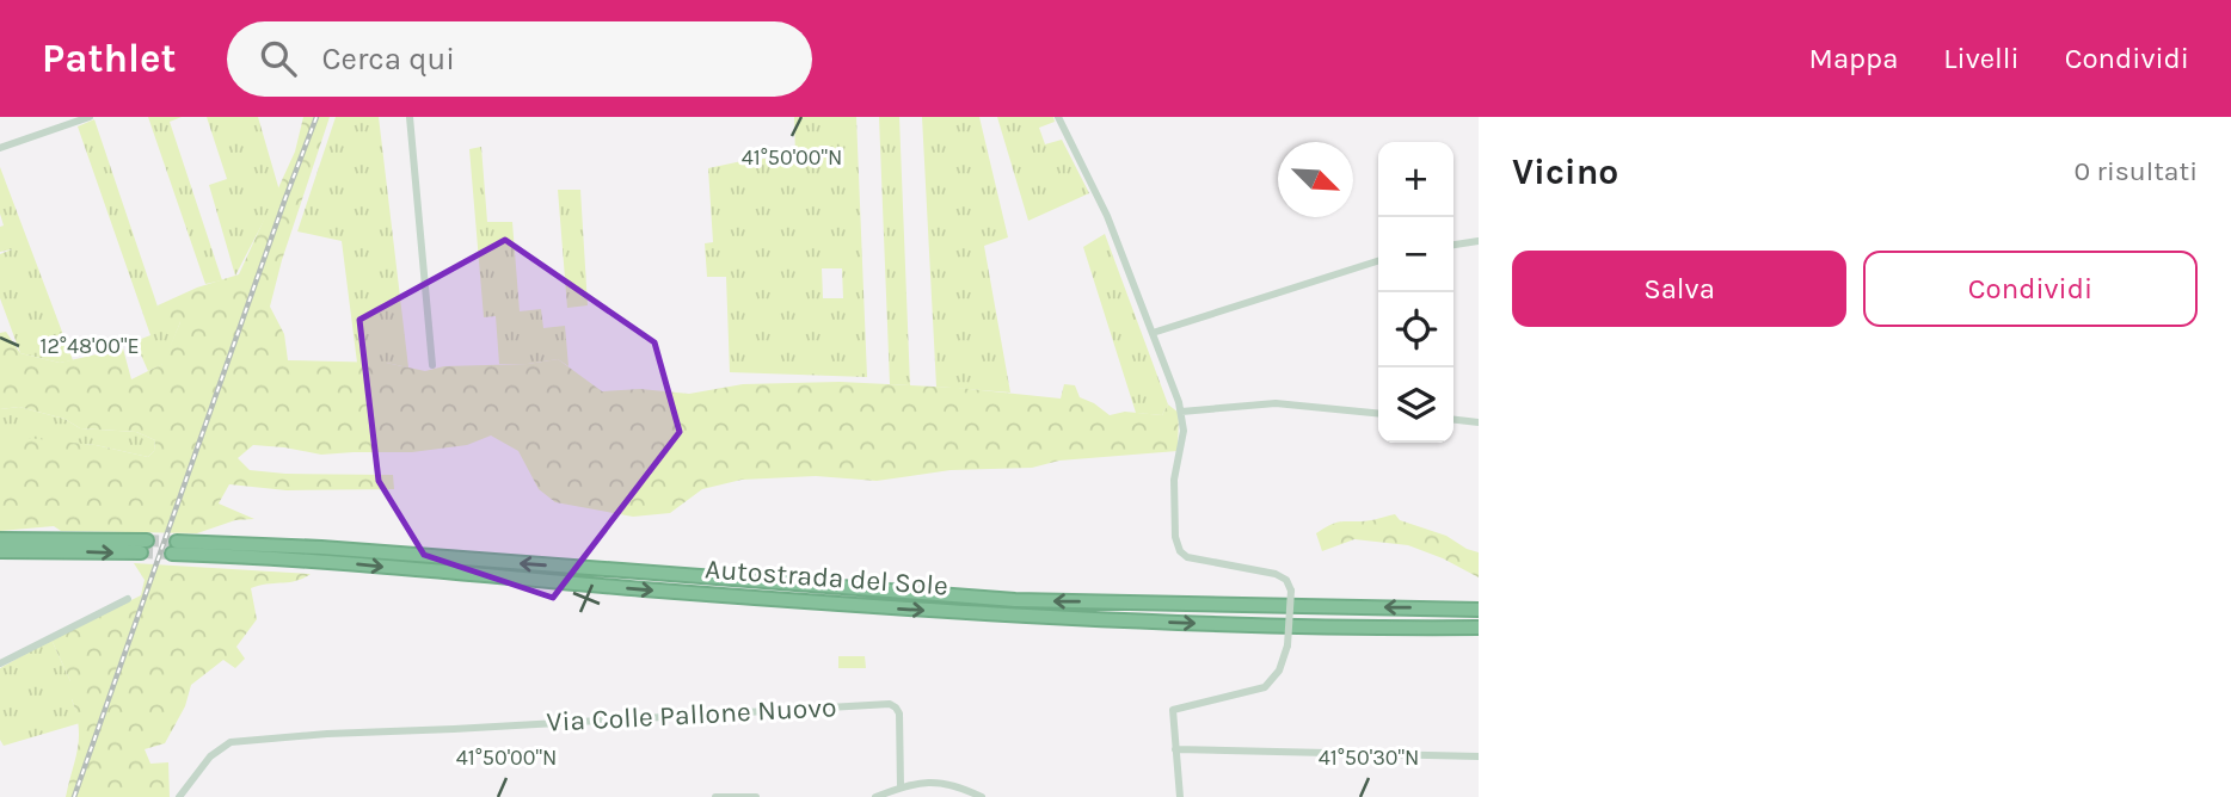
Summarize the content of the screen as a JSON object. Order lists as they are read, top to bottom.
{
  "streets": {
    "highway": ["Autostrada del Sole"],
    "street": ["Via Colle Pallone Nuovo"]
  },
  "north": "bottom right",
  "page": {
    "header": "Pathlet",
    "search": "Cerca qui",
    "nav": ["Mappa", "Livelli", "Condividi"],
    "heading": ["Vicino", "0 risultati"],
    "map_buttons": ["+", "−"],
    "buttons": ["Salva", "Condividi"]
  },
  "coordinates": ["41°50'00\"N", "12°48'00\"E", "41°50'30\"N"]
}
